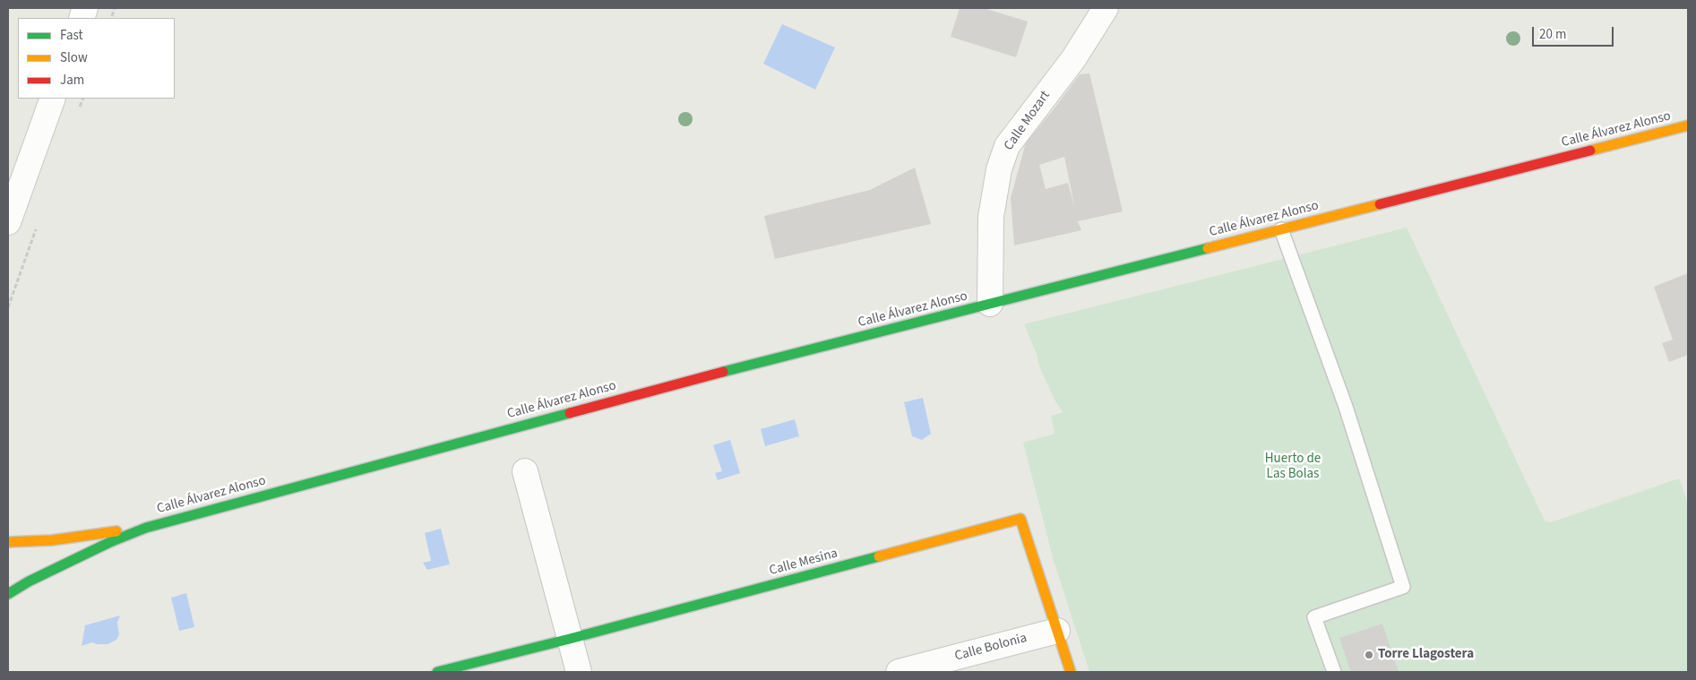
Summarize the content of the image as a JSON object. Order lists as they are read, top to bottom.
{
  "streets": {
    "main road": ["Calle Álvarez Alonso", "Calle Mesina"],
    "street": ["Calle Mozart", "Calle Bolonia"]
  },
  "crossings": [
    ["Calle Mozart", "Calle Álvarez Alonso"],
    ["Calle Mesina", "Calle Bolonia"]
  ],
  "parks": ["Huerto de Las Bolas"],
  "places": ["Torre Llagostera"],
  "legend": ["Fast", "Slow", "Jam"],
  "scale_bar": "20 m"
}
